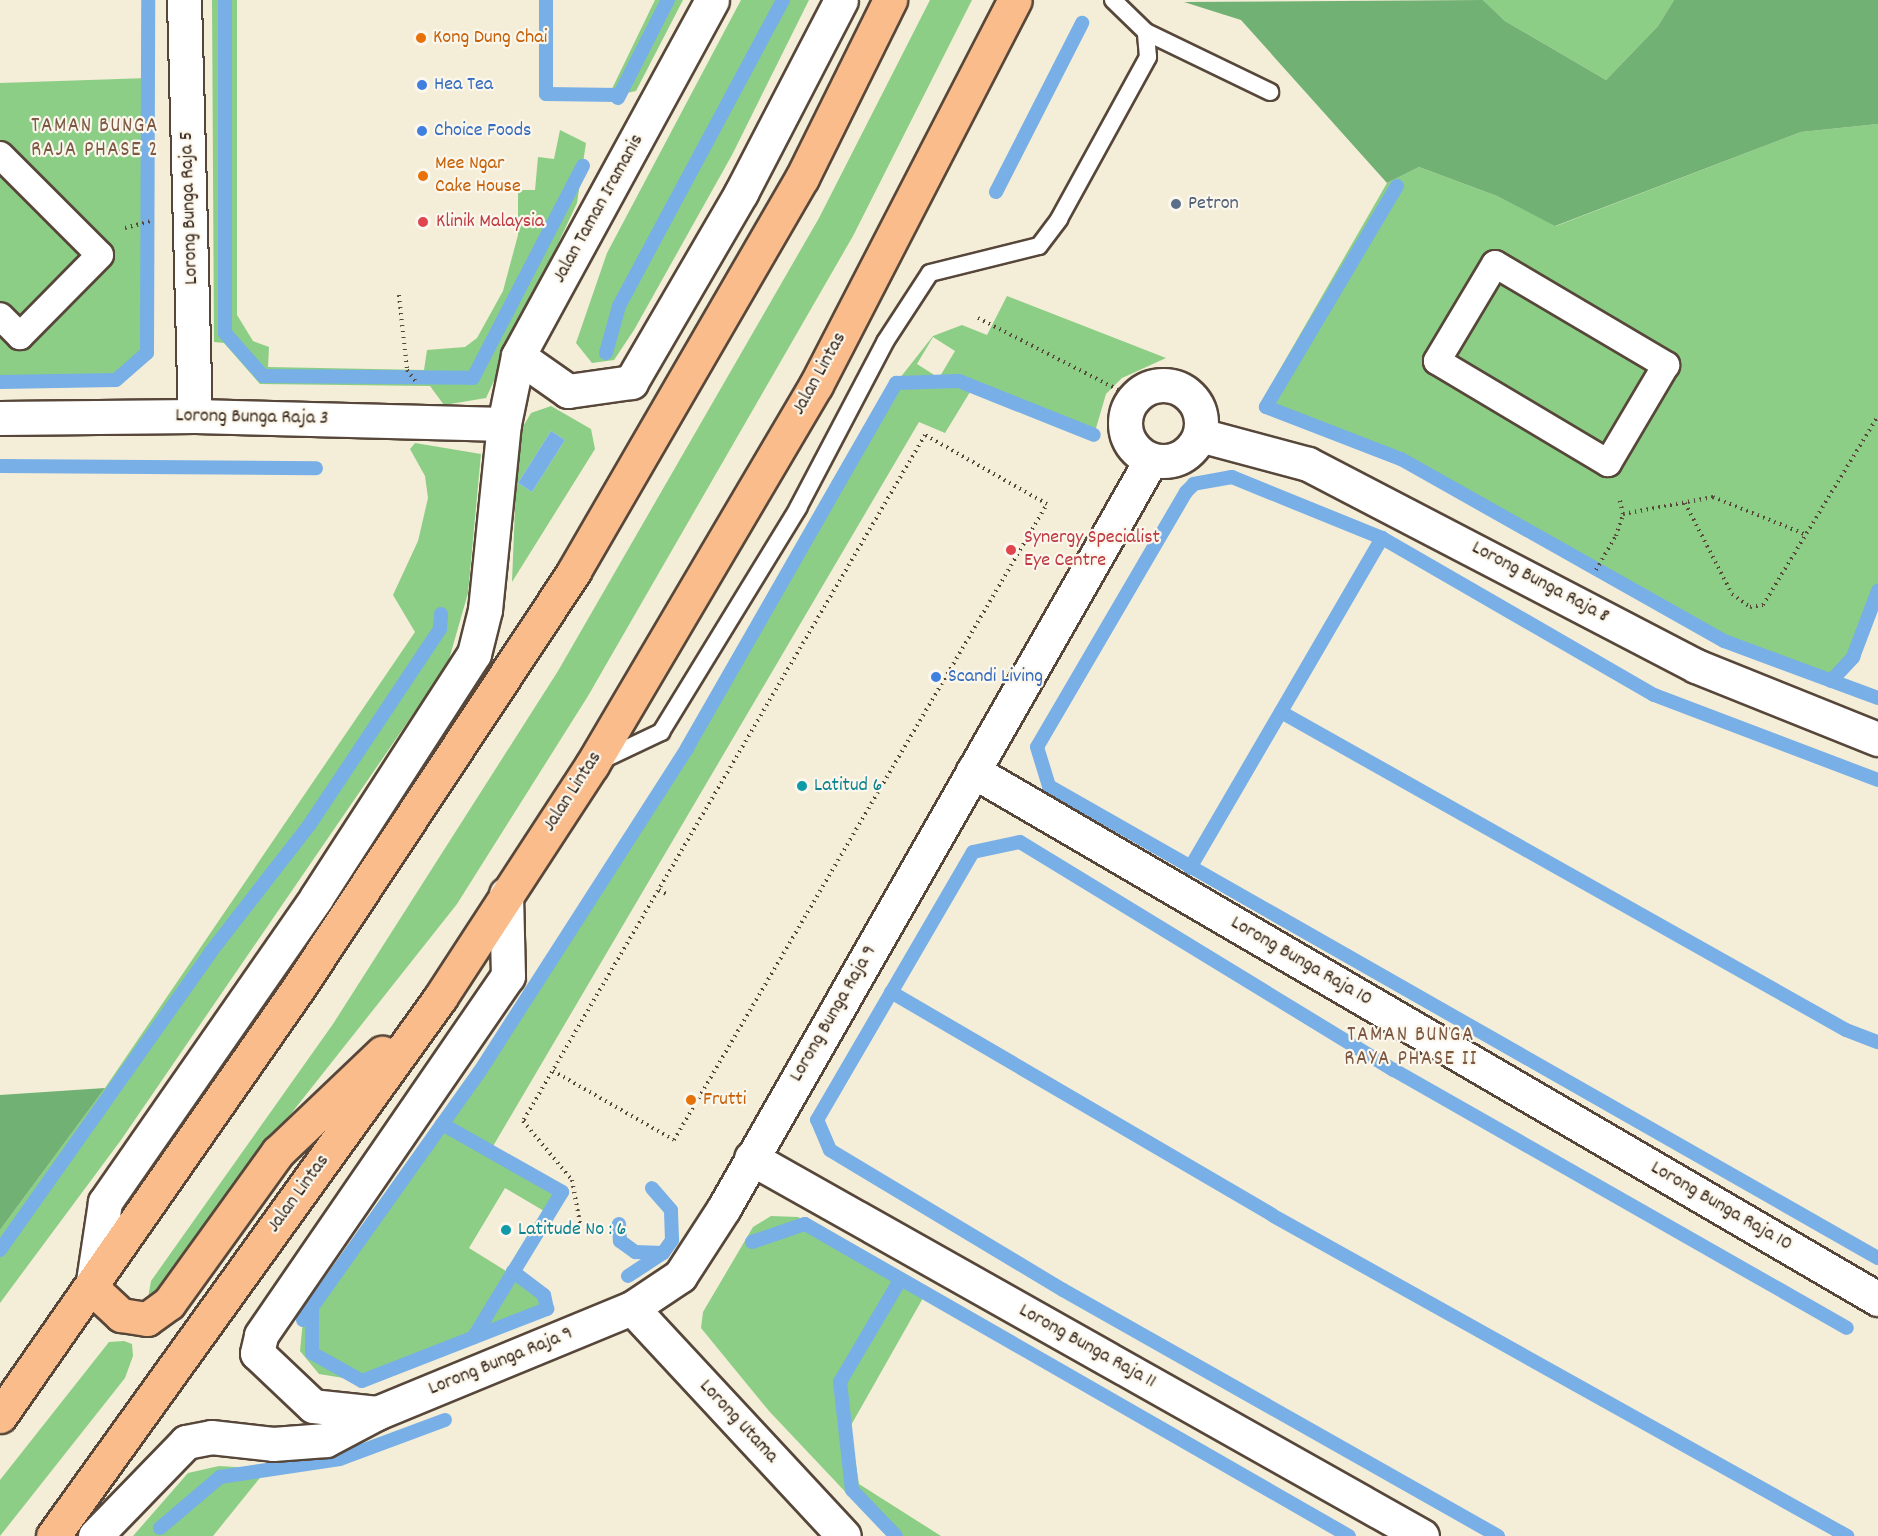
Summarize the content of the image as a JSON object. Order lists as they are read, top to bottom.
{
  "streets": {
    "highway": ["Jalan Lintas"],
    "street": [
      "Lorong Bunga Raja 5",
      "Jalan Taman Iramanis",
      "Lorong Bunga Raja 3",
      "Lorong Bunga Raja 8",
      "Lorong Bunga Raja 10",
      "Lorong Bunga Raja 9",
      "Lorong Bunga Raja 11",
      "Lorong Utama"
    ]
  },
  "crossings": [
    ["Lorong Bunga Raja 5", "Lorong Bunga Raja 3"],
    ["Jalan Taman Iramanis", "Lorong Bunga Raja 3"],
    ["Lorong Bunga Raja 8", "Lorong Bunga Raja 9"],
    ["Lorong Bunga Raja 10", "Lorong Bunga Raja 9"],
    ["Lorong Bunga Raja 9", "Lorong Bunga Raja 11"],
    ["Lorong Bunga Raja 9", "Lorong Utama"]
  ],
  "districts": ["TAMAN BUNGA RAJA PHASE 2", "TAMAN BUNGA RAYA PHASE II"],
  "places": [
    "Kong Dung Chai",
    "Hea Tea",
    "Choice Foods",
    "Mee Ngar Cake House",
    "Petron",
    "Klinik Malaysia",
    "Synergy Specialist Eye Centre",
    "Scandi Living",
    "Latitud 6",
    "Frutti",
    "Latitude No : 6"
  ]
}
